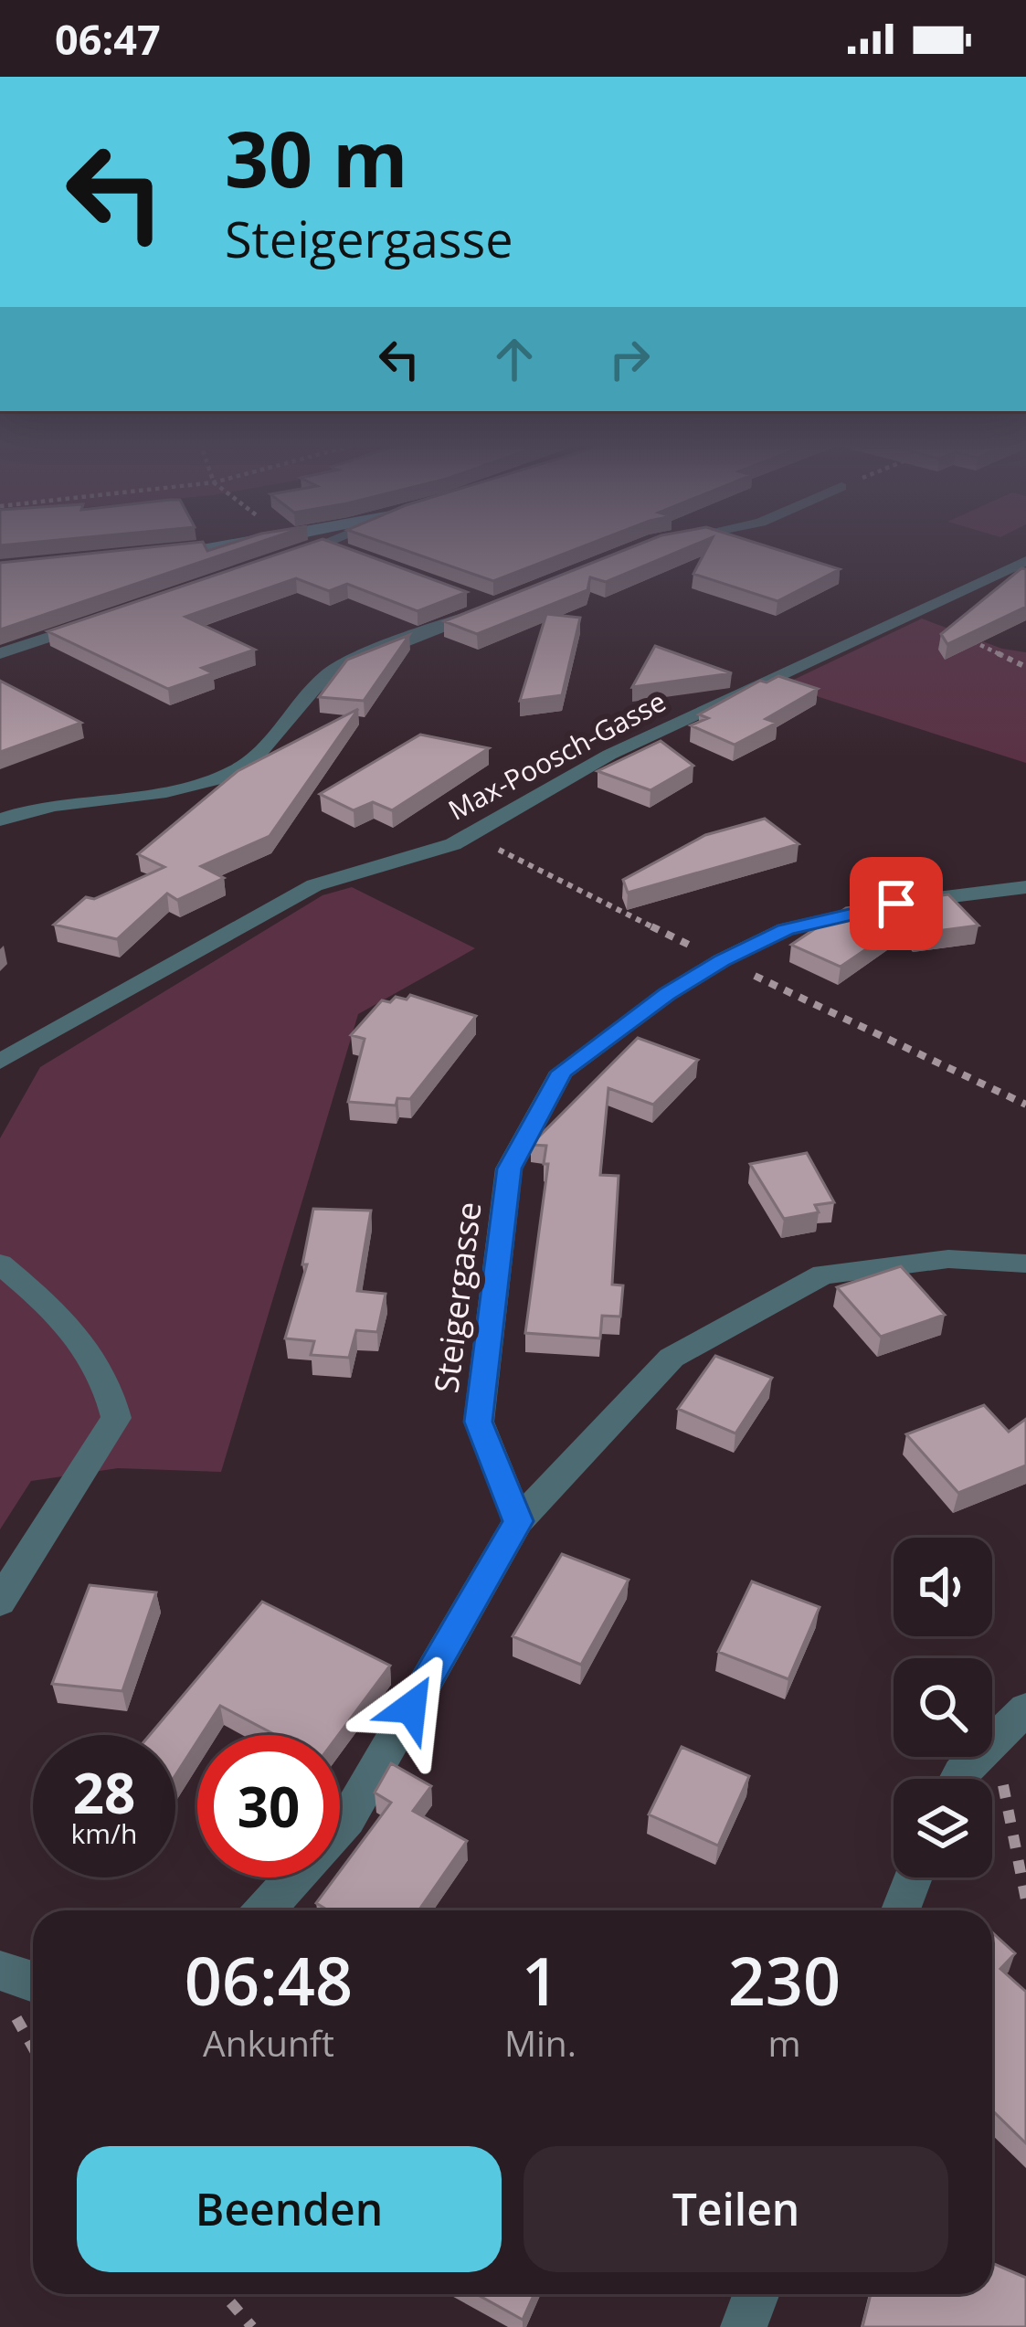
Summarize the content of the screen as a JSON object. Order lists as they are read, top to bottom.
{
  "streets": {
    "street": ["Max-Poosch-Gasse", "Steigergasse"]
  },
  "page": {
    "status": "06:47",
    "turn": ["30 m", "Steigergasse"],
    "speed": "28 km/h",
    "limit": "30",
    "eta": [
      "06:48",
      "Ankunft",
      "1",
      "Min.",
      "230",
      "m"
    ],
    "buttons": ["Beenden", "Teilen"]
  }
}
